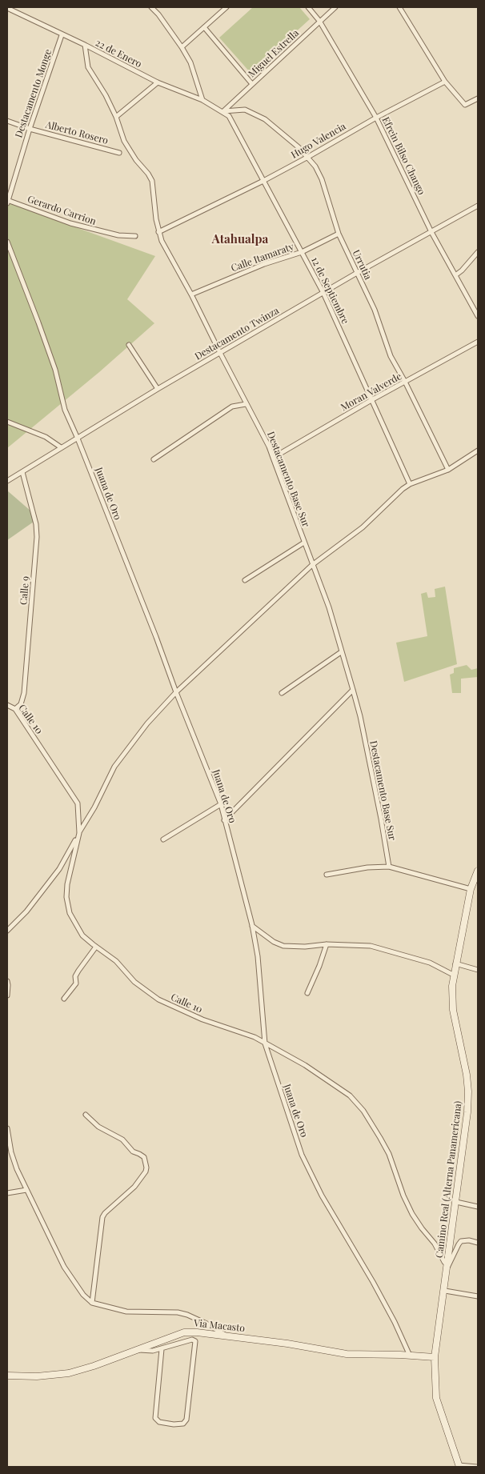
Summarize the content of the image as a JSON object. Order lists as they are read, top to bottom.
{
  "streets": {
    "street": [
      "22 de Enero",
      "Miguel Estrella",
      "Destacamento Monge",
      "Alberto Rosero",
      "Hugo Valencia",
      "Efrein Bilso Chango",
      "Gerardo Carrion",
      "Calle Itamaraty",
      "Urrutia",
      "12 de Septiembre",
      "Destacamento Twinza",
      "Moran Valverde",
      "Destacamento Base Sur",
      "Juana de Oro",
      "Calle 9",
      "Calle 10",
      "Camino Real (Alterna Panamericana)",
      "Via Macasto"
    ]
  },
  "crossings": [
    ["22 de Enero", "Miguel Estrella"],
    ["22 de Enero", "Destacamento Monge"],
    ["22 de Enero", "Urrutia"],
    ["22 de Enero", "12 de Septiembre"],
    ["22 de Enero", "Destacamento Base Sur"],
    ["Miguel Estrella", "Efrein Bilso Chango"],
    ["Miguel Estrella", "Urrutia"],
    ["Miguel Estrella", "12 de Septiembre"],
    ["Destacamento Monge", "Alberto Rosero"],
    ["Destacamento Monge", "Gerardo Carrion"],
    ["Hugo Valencia", "Efrein Bilso Chango"],
    ["Hugo Valencia", "Urrutia"],
    ["Hugo Valencia", "12 de Septiembre"],
    ["Hugo Valencia", "Destacamento Base Sur"],
    ["Efrein Bilso Chango", "Destacamento Twinza"],
    ["Calle Itamaraty", "Urrutia"],
    ["Calle Itamaraty", "12 de Septiembre"],
    ["Calle Itamaraty", "Destacamento Base Sur"],
    ["Urrutia", "12 de Septiembre"],
    ["Urrutia", "Destacamento Twinza"],
    ["Urrutia", "Moran Valverde"],
    ["12 de Septiembre", "Destacamento Twinza"],
    ["12 de Septiembre", "Moran Valverde"],
    ["Destacamento Twinza", "Destacamento Base Sur"],
    ["Destacamento Twinza", "Juana de Oro"],
    ["Destacamento Twinza", "Calle 9"],
    ["Moran Valverde", "Destacamento Base Sur"],
    ["Juana de Oro", "Calle 10"],
    ["Juana de Oro", "Via Macasto"],
    ["Calle 9", "Calle 10"],
    ["Calle 10", "Camino Real (Alterna Panamericana)"],
    ["Camino Real (Alterna Panamericana)", "Via Macasto"]
  ],
  "districts": ["Atahualpa"]
}
